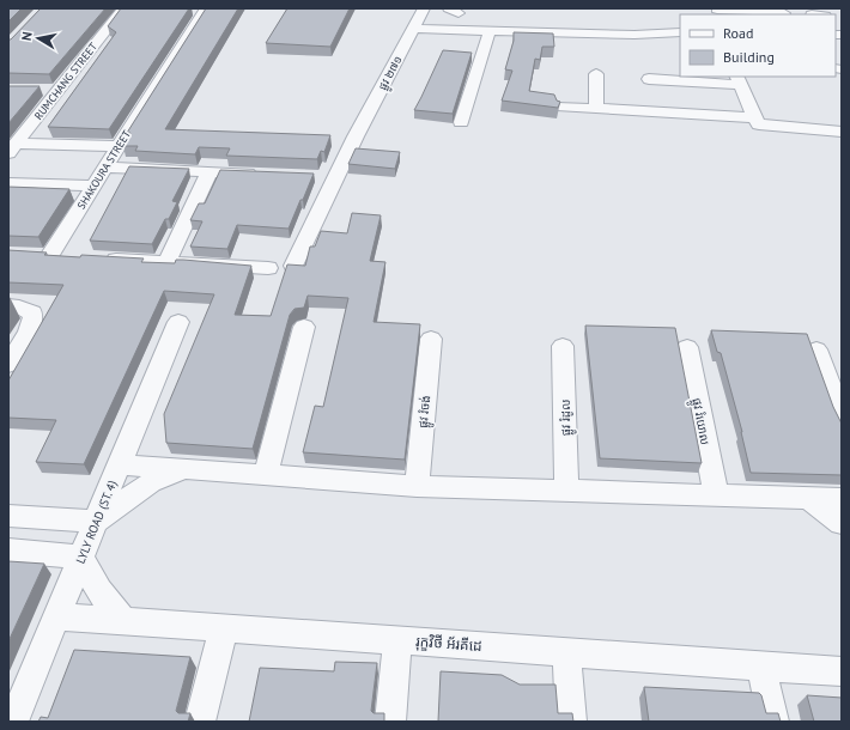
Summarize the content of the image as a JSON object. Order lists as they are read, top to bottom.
{
  "streets": {
    "street": [
      "ផ្លូវ ២៧១",
      "RUMCHANG STREET",
      "SHAKOURA STREET",
      "ផ្លូវ រំចង់",
      "ផ្លូវ រំដូល",
      "ផ្លូវ រំយោល",
      "LYLY ROAD (ST. 4)",
      "រុក្ខវិថី អ័រគីដេ"
    ]
  },
  "crossings": [
    ["LYLY ROAD (ST. 4)", "រុក្ខវិថី អ័រគីដេ"]
  ],
  "legend": ["Road", "Building"],
  "north": "left"
}
